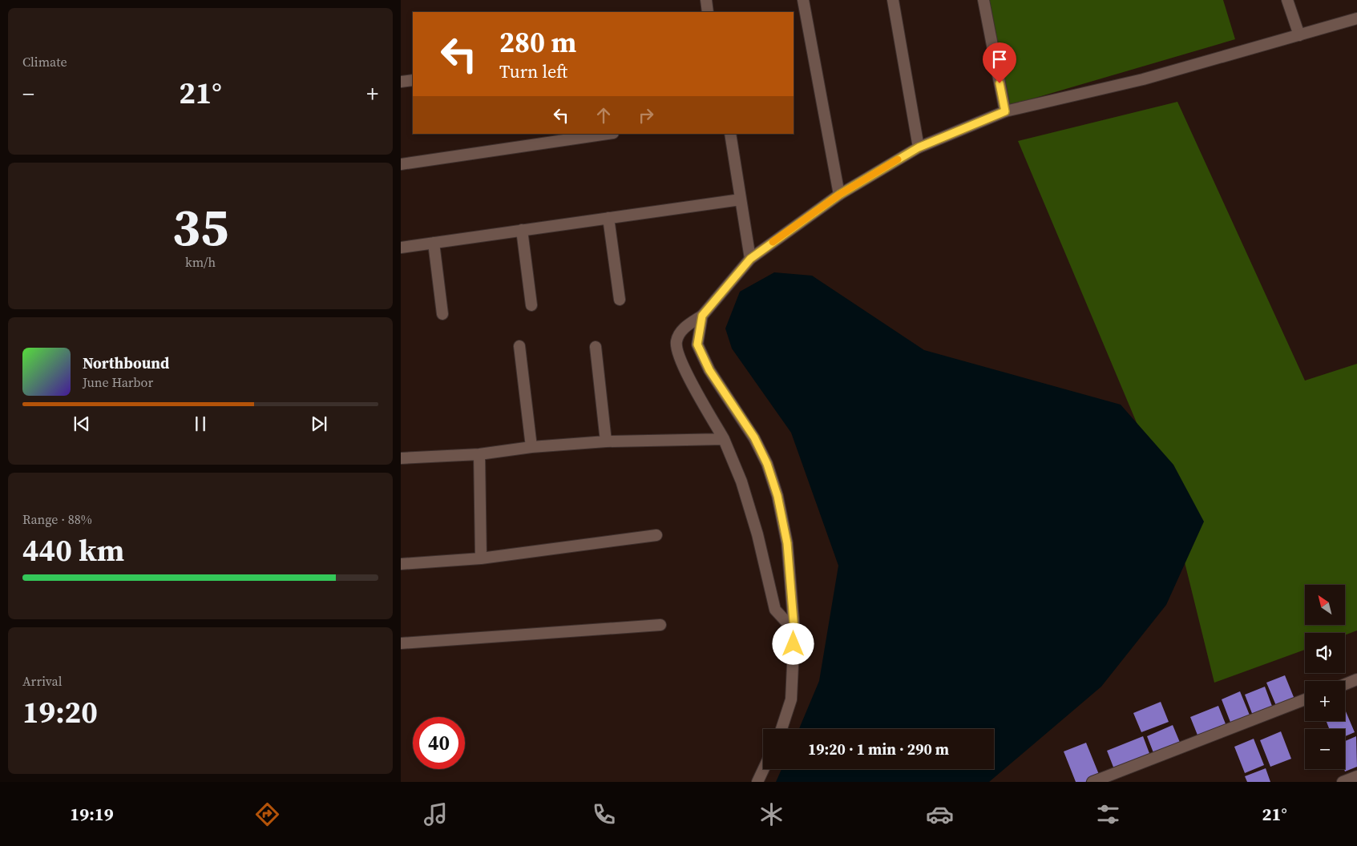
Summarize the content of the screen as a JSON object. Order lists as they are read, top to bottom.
{
  "north": "top left",
  "page": {
    "tile": [
      "Climate",
      ["35", "km/h"],
      ["Range · 88%", "440 km"],
      ["Arrival", "19:20"]
    ],
    "turn": ["280 m", "Turn left"],
    "heat": ["−", "21°", "+"],
    "song": ["Northbound", "June Harbor"],
    "map_buttons": ["+", "−"],
    "limit": "40",
    "trip": "19:20 · 1 min · 290 m",
    "tabs": ["19:19", "21°"]
  }
}
